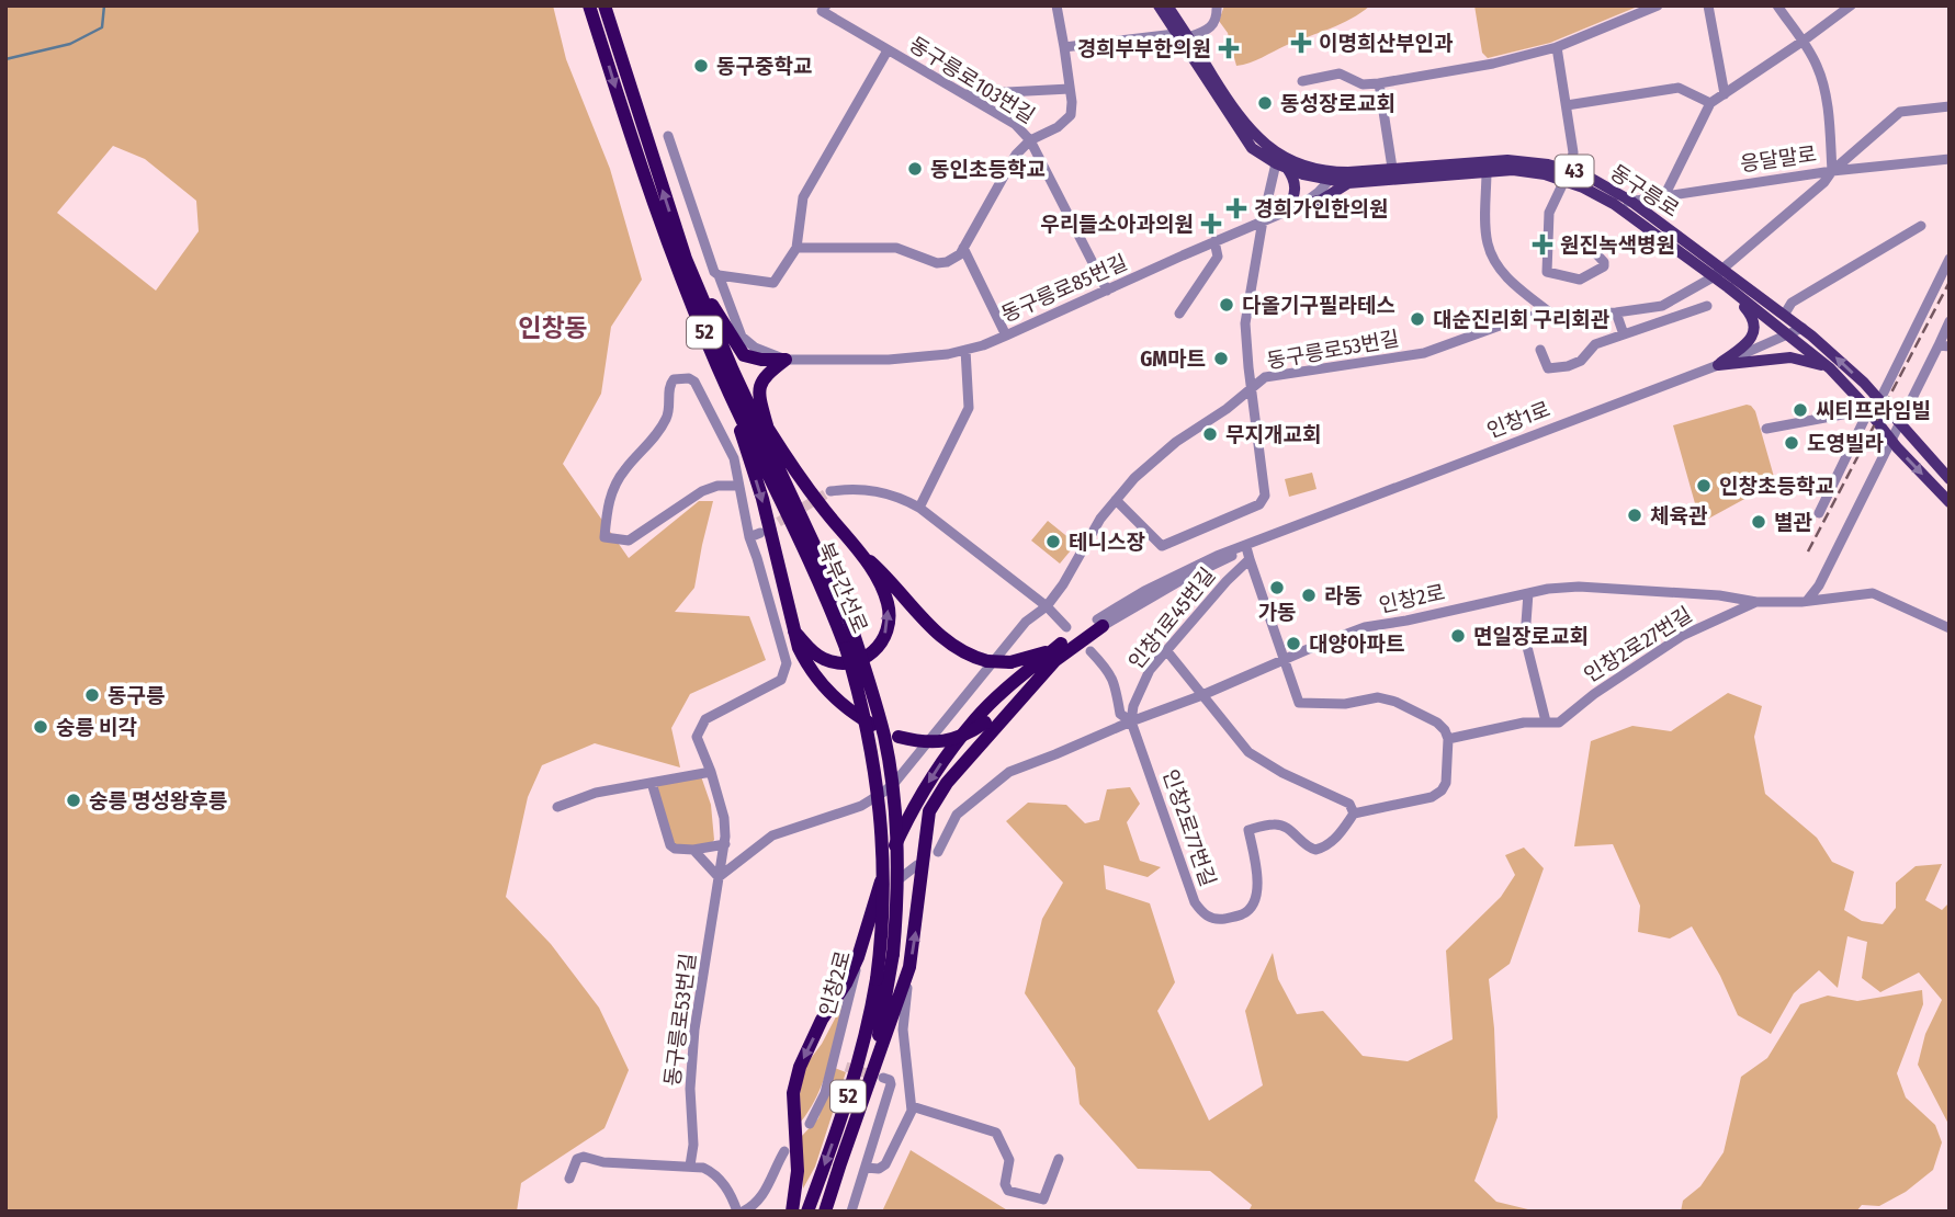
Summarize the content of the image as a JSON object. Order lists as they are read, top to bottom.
{
  "streets": {
    "highway": ["52", "북부간선로"],
    "main road": ["43", "동구릉로"],
    "street": [
      "동구릉로103번길",
      "응달말로",
      "동구릉로85번길",
      "동구릉로53번길",
      "인창1로",
      "인창2로",
      "인창1로45번길",
      "인창2로27번길",
      "인창2로77번길"
    ]
  },
  "crossings": [
    ["응달말로", "동구릉로"],
    ["응달말로", "동구릉로53번길"],
    ["동구릉로", "동구릉로85번길"],
    ["동구릉로", "동구릉로53번길"],
    ["동구릉로", "인창1로"],
    ["인창2로", "인창1로45번길"],
    ["인창2로", "인창2로27번길"],
    ["인창2로", "인창2로77번길"],
    ["인창1로45번길", "인창2로77번길"]
  ],
  "districts": ["인창동"],
  "places": {
    "health": [
      "이명희산부인과",
      "경희부부한의원",
      "경희가인한의원",
      "우리들소아과의원",
      "원진녹색병원"
    ],
    "other": [
      "동구중학교",
      "동성장로교회",
      "동인초등학교",
      "다올기구필라테스",
      "대순진리회 구리회관",
      "GM마트",
      "씨티프라임빌",
      "무지개교회",
      "도영빌라",
      "인창초등학교",
      "체육관",
      "별관",
      "테니스장",
      "가동",
      "라동",
      "면일장로교회",
      "대양아파트",
      "동구릉",
      "숭릉 비각",
      "숭릉 명성왕후릉"
    ]
  }
}
